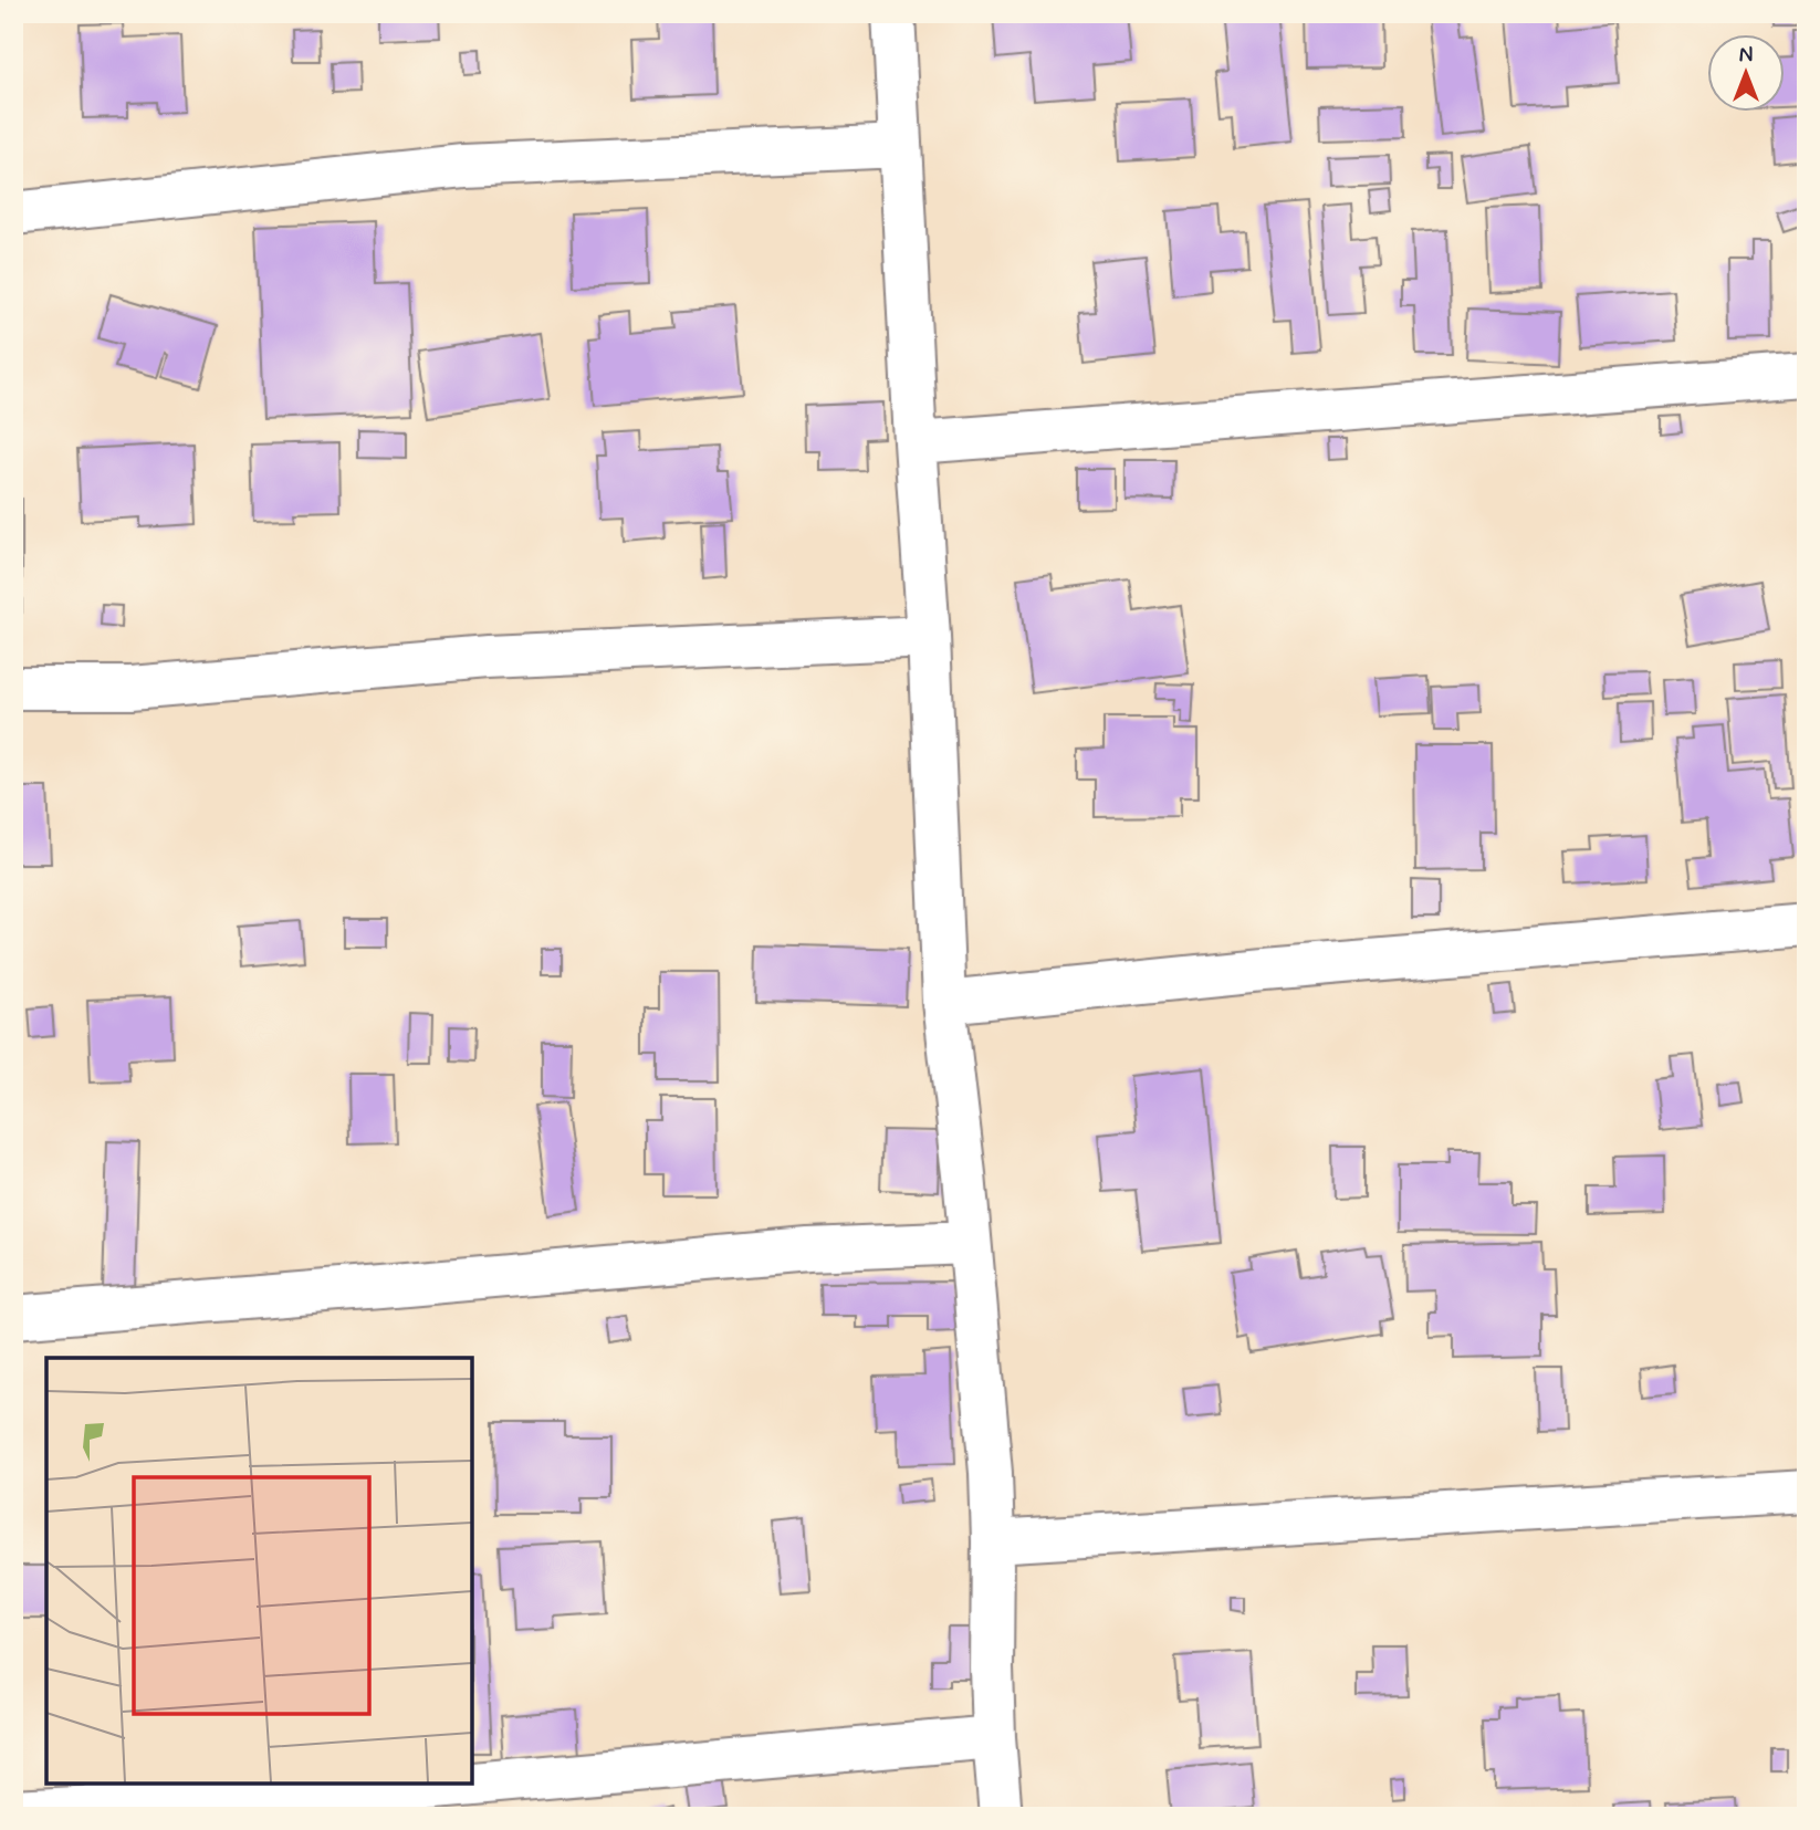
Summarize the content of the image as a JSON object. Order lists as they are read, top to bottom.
{
  "north": "top"
}
